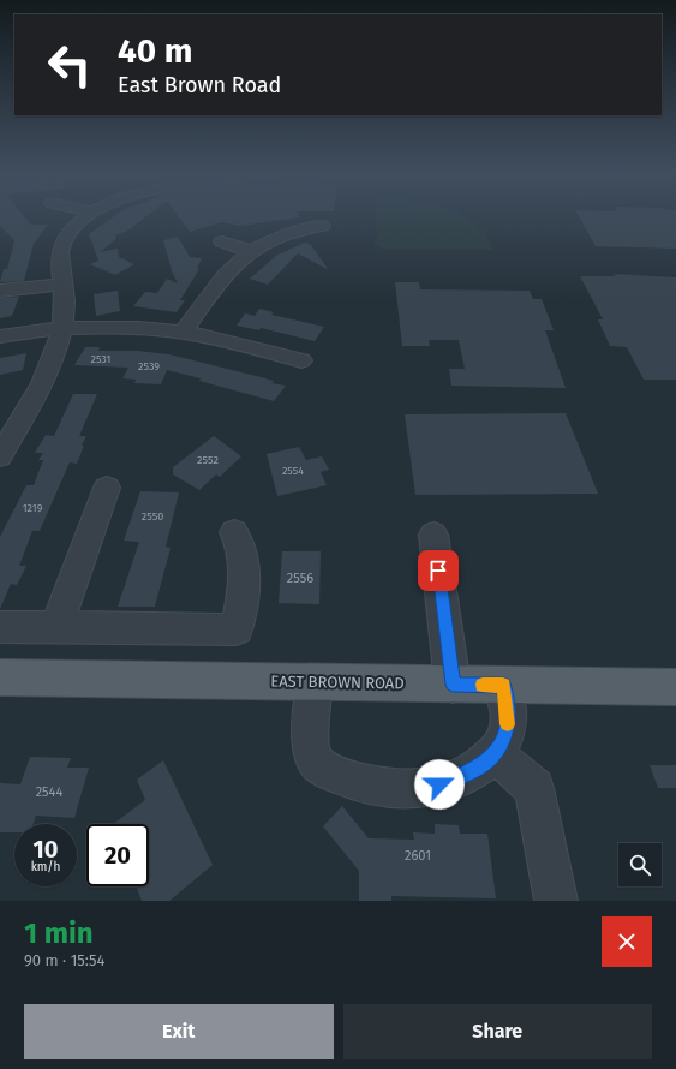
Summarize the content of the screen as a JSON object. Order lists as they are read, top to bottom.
{
  "streets": {
    "main road": ["EAST BROWN ROAD"]
  },
  "house_numbers": [
    "2531",
    "2539",
    "2552",
    "2554",
    "1219",
    "2550",
    "2556",
    "2544",
    "2601"
  ],
  "page": {
    "turn": ["40 m", "East Brown Road"],
    "speed": "10 km/h",
    "limit": "20",
    "heading": ["1 min", "90 m · 15:54"],
    "buttons": ["Exit", "Share"]
  }
}
